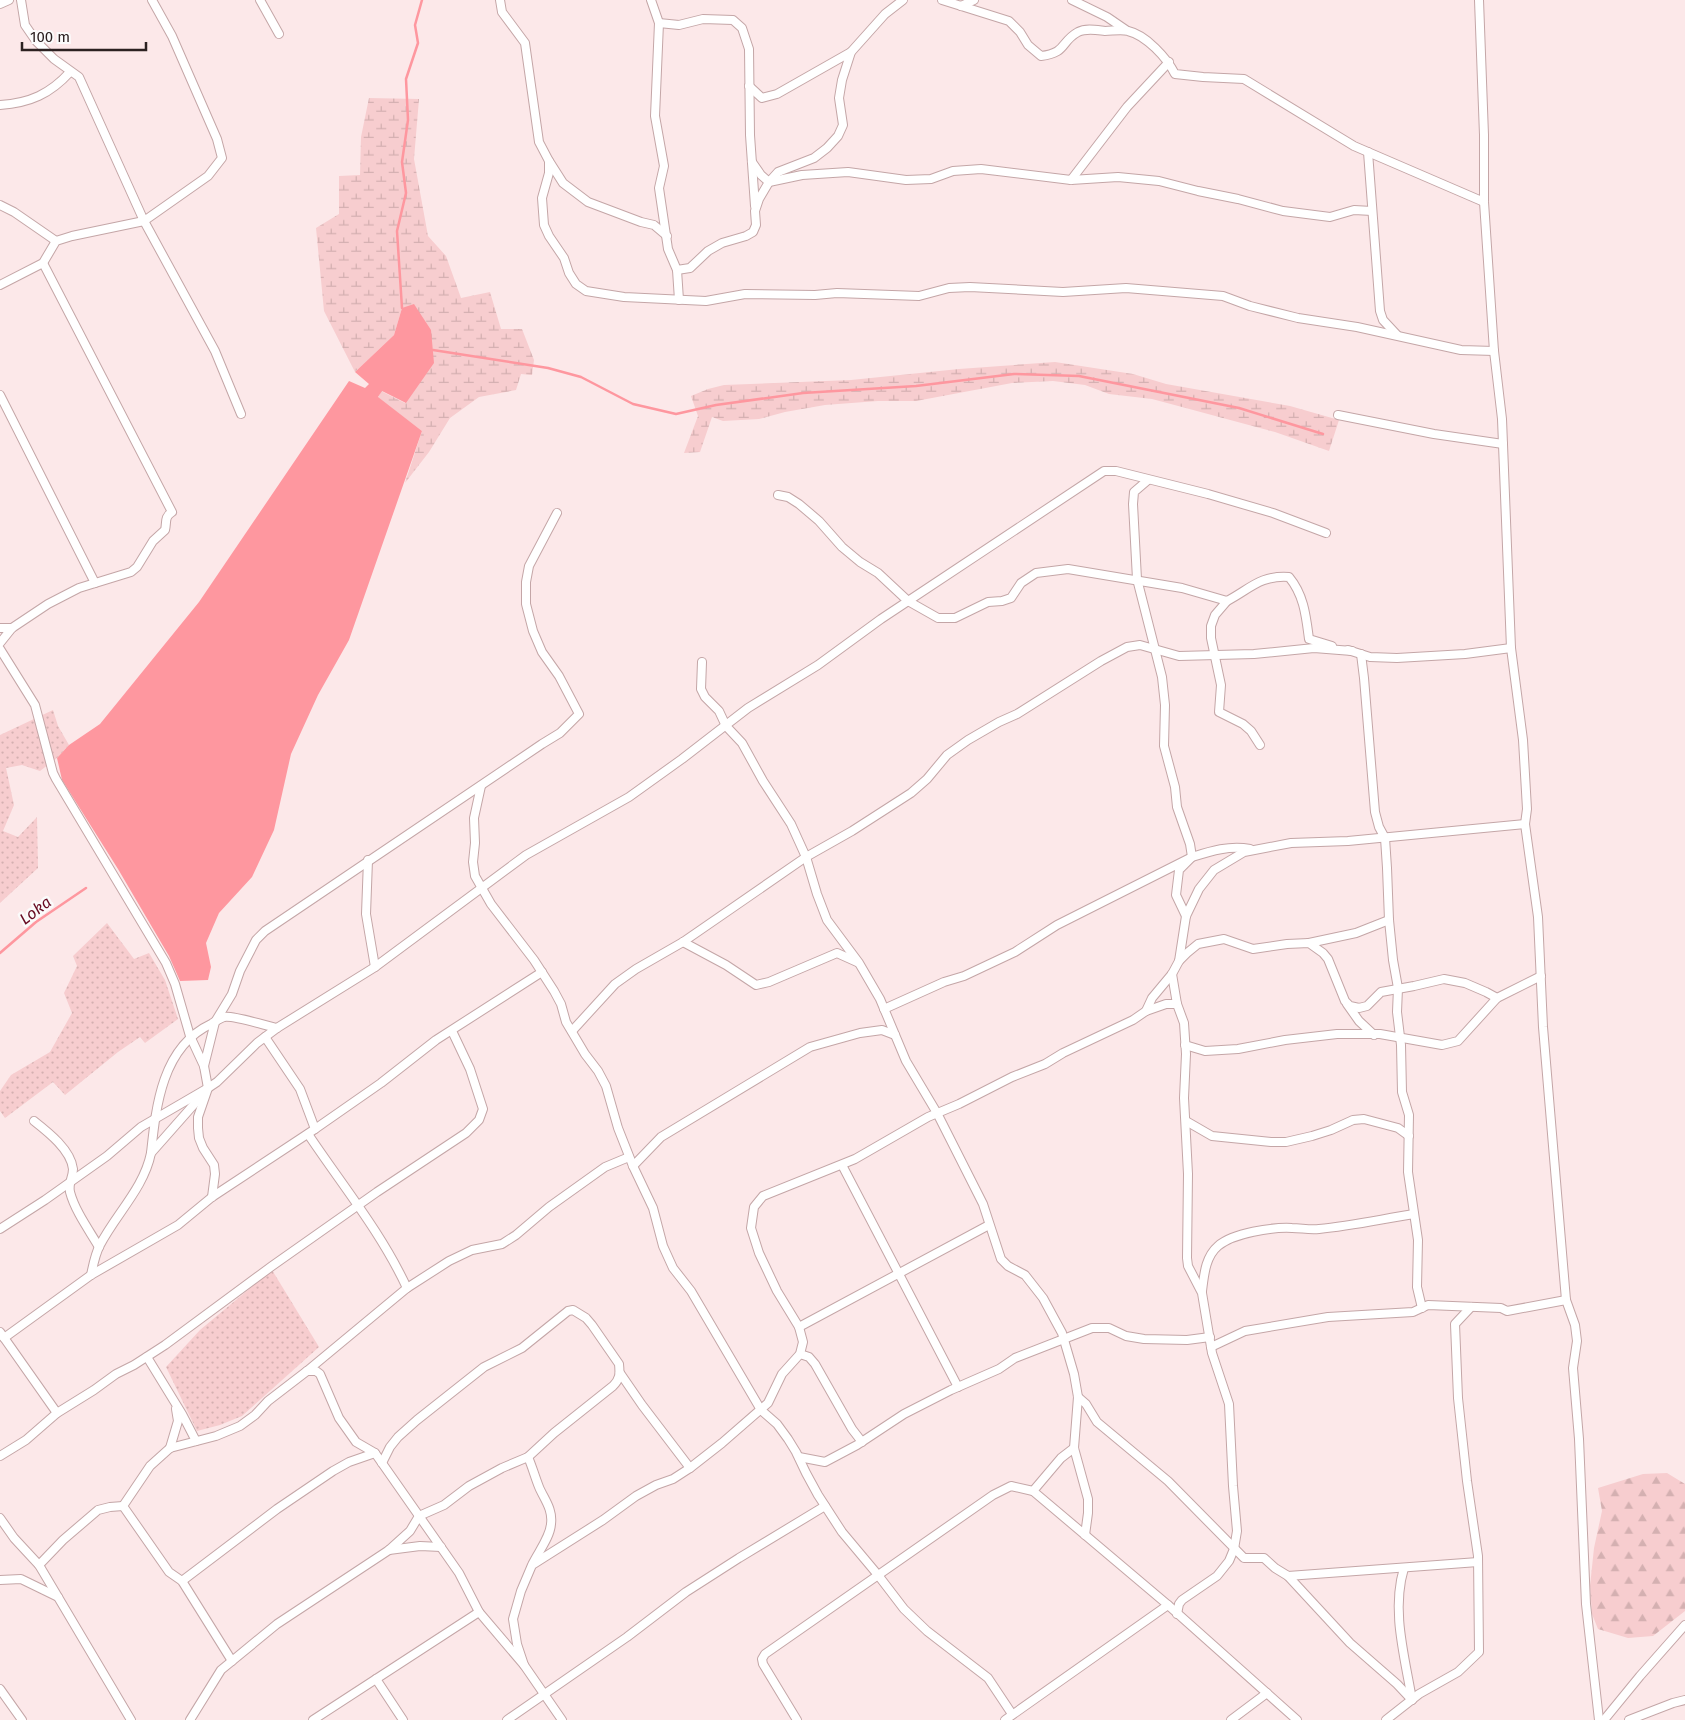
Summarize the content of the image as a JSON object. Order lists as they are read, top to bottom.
{
  "water": ["Loka"],
  "scale_bar": "100 m"
}
